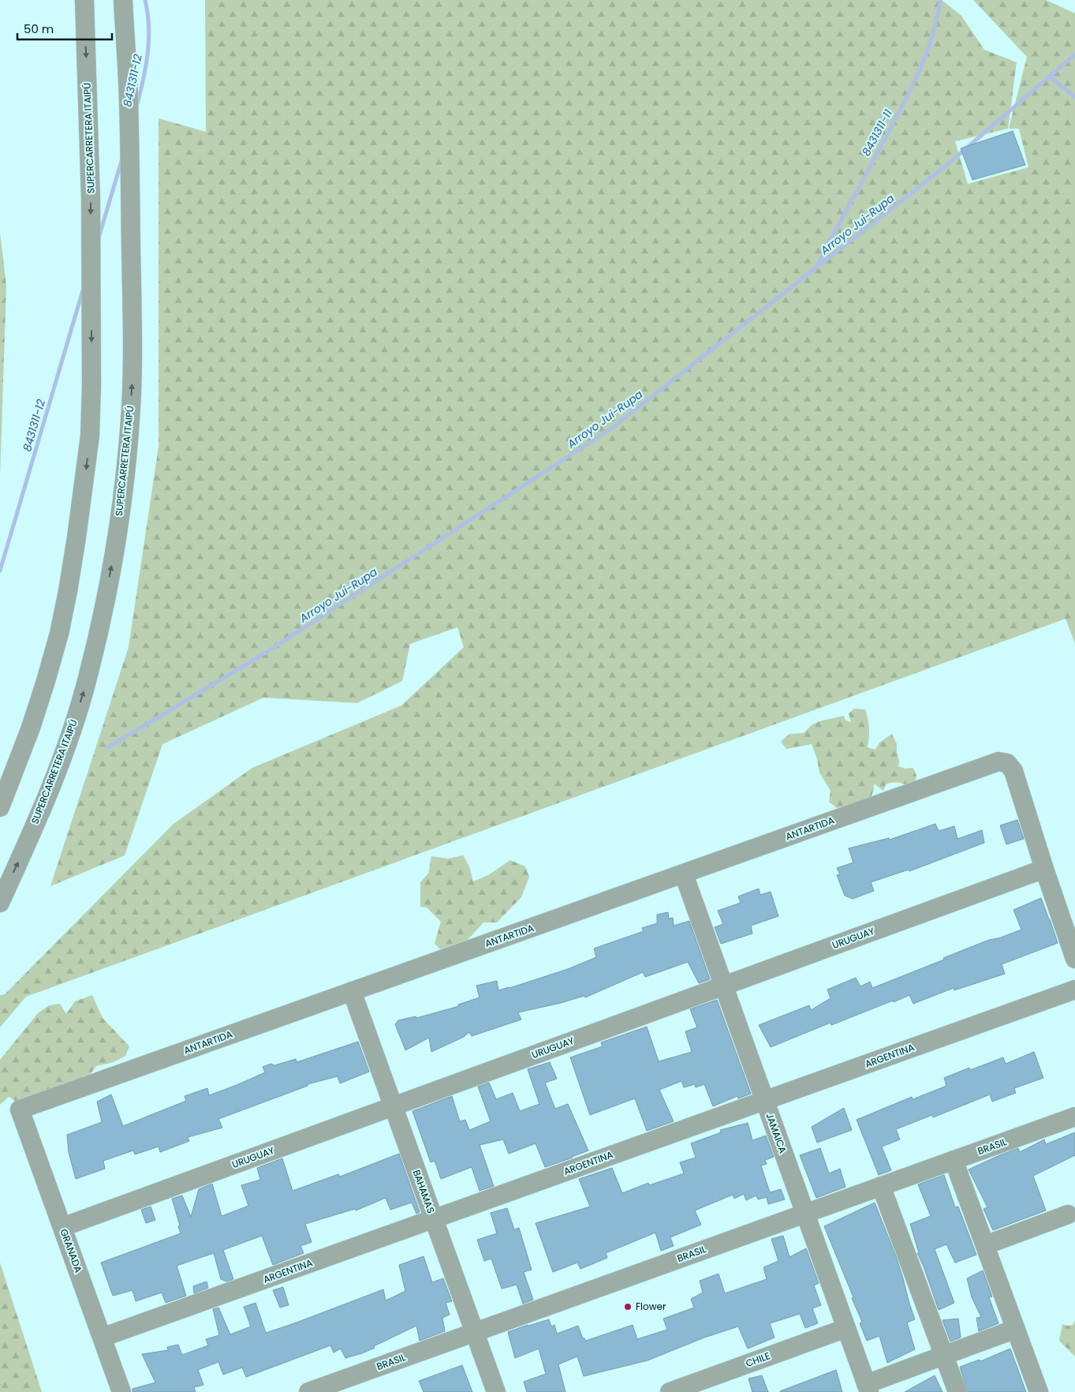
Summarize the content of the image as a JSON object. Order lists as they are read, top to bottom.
{
  "streets": {
    "street": [
      "SUPERCARRETERA ITAIPÚ",
      "ANTARTIDA",
      "URUGUAY",
      "ARGENTINA",
      "JAMAICA",
      "BRASIL",
      "BAHAMAS",
      "GRANADA",
      "CHILE"
    ]
  },
  "crossings": [
    ["ANTARTIDA", "URUGUAY"],
    ["ANTARTIDA", "JAMAICA"],
    ["ANTARTIDA", "BAHAMAS"],
    ["ANTARTIDA", "GRANADA"],
    ["URUGUAY", "JAMAICA"],
    ["URUGUAY", "BAHAMAS"],
    ["URUGUAY", "GRANADA"],
    ["ARGENTINA", "JAMAICA"],
    ["ARGENTINA", "BAHAMAS"],
    ["ARGENTINA", "GRANADA"],
    ["JAMAICA", "BRASIL"],
    ["JAMAICA", "CHILE"],
    ["BRASIL", "BAHAMAS"]
  ],
  "water": ["8431311-12", "8431311-11", "Arroyo Jui-Rupa"],
  "places": ["Flower"],
  "scale_bar": "50 m"
}
